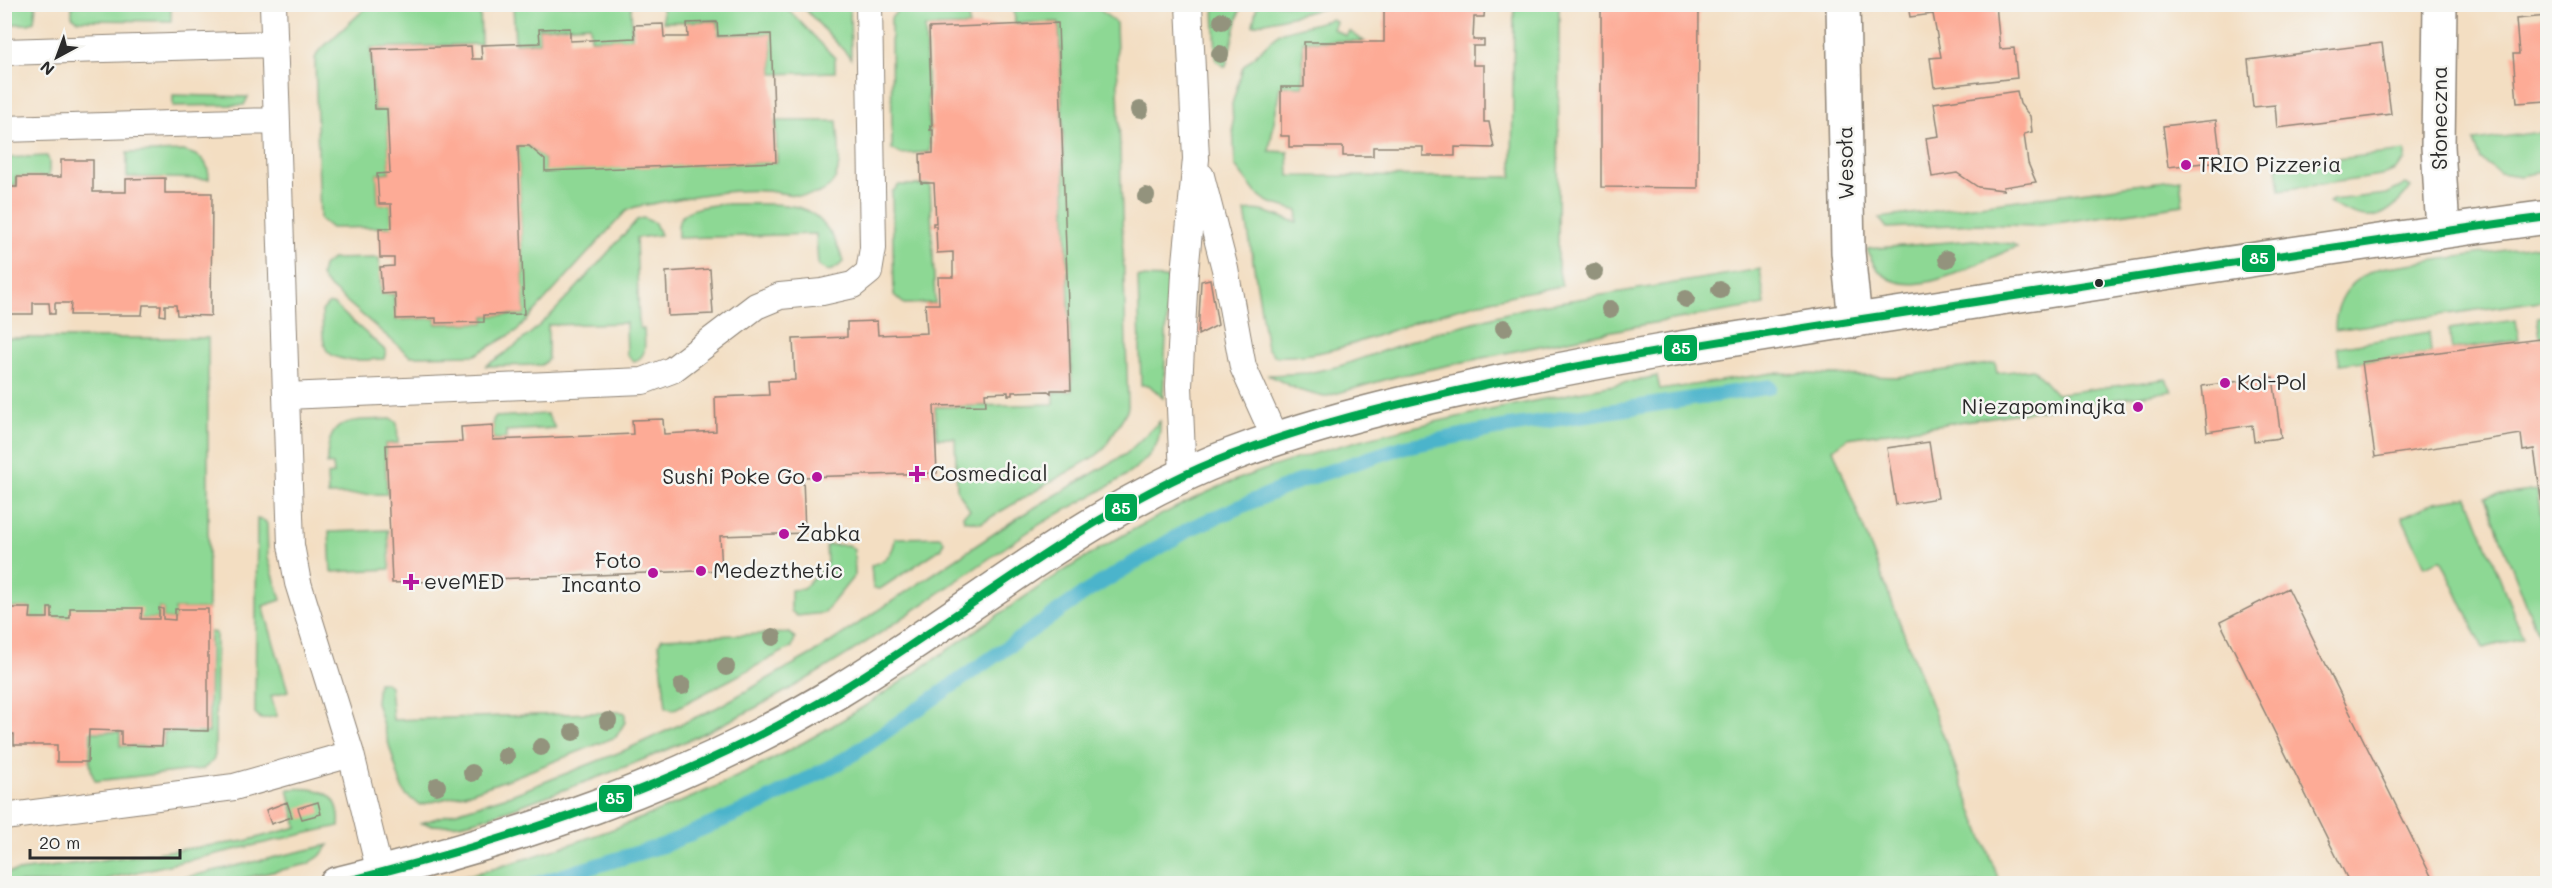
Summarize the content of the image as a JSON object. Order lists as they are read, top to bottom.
{
  "streets": {
    "street": ["Słoneczna", "Wesoła"]
  },
  "places": {
    "other": [
      "TRIO Pizzeria",
      "Kol-Pol",
      "Niezapominajka",
      "Sushi Poke Go",
      "Żabka",
      "Medezthetic",
      "Foto Incanto"
    ],
    "health": ["Cosmedical", "eveMED"]
  },
  "lines": ["transit line 85"],
  "scale_bar": "20 m",
  "north": "bottom left"
}
